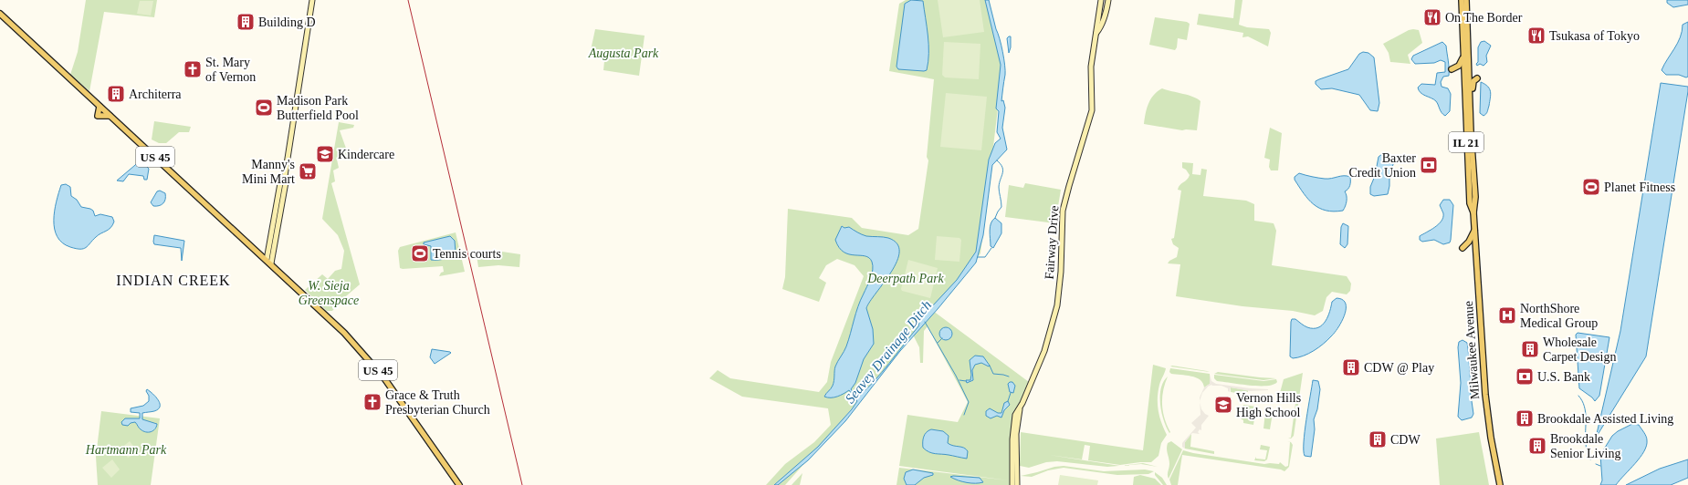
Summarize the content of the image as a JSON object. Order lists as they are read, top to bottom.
{
  "streets": {
    "main road": [
      "IL 21",
      "US 45",
      "Fairway Drive",
      "Milwaukee Avenue"
    ]
  },
  "districts": ["INDIAN CREEK"],
  "water": ["Seavey Drainage Ditch"],
  "parks": [
    "Augusta Park",
    "Deerpath Park",
    "W. Sieja Greenspace",
    "Hartmann Park"
  ],
  "places": {
    "restaurant": ["On The Border", "Tsukasa of Tokyo"],
    "building": [
      "Building D",
      "Architerra",
      "Wholesale Carpet Design",
      "CDW @ Play",
      "Brookdale Assisted Living",
      "CDW",
      "Brookdale Senior Living"
    ],
    "church": ["St. Mary of Vernon", "Grace & Truth Presbyterian Church"],
    "sports": ["Madison Park Butterfield Pool", "Planet Fitness", "Tennis courts"],
    "school or university": ["Kindercare", "Vernon Hills High School"],
    "bank": ["Baxter Credit Union", "U.S. Bank"],
    "supermarket": ["Manny's Mini Mart"],
    "hospital": ["NorthShore Medical Group"]
  }
}
